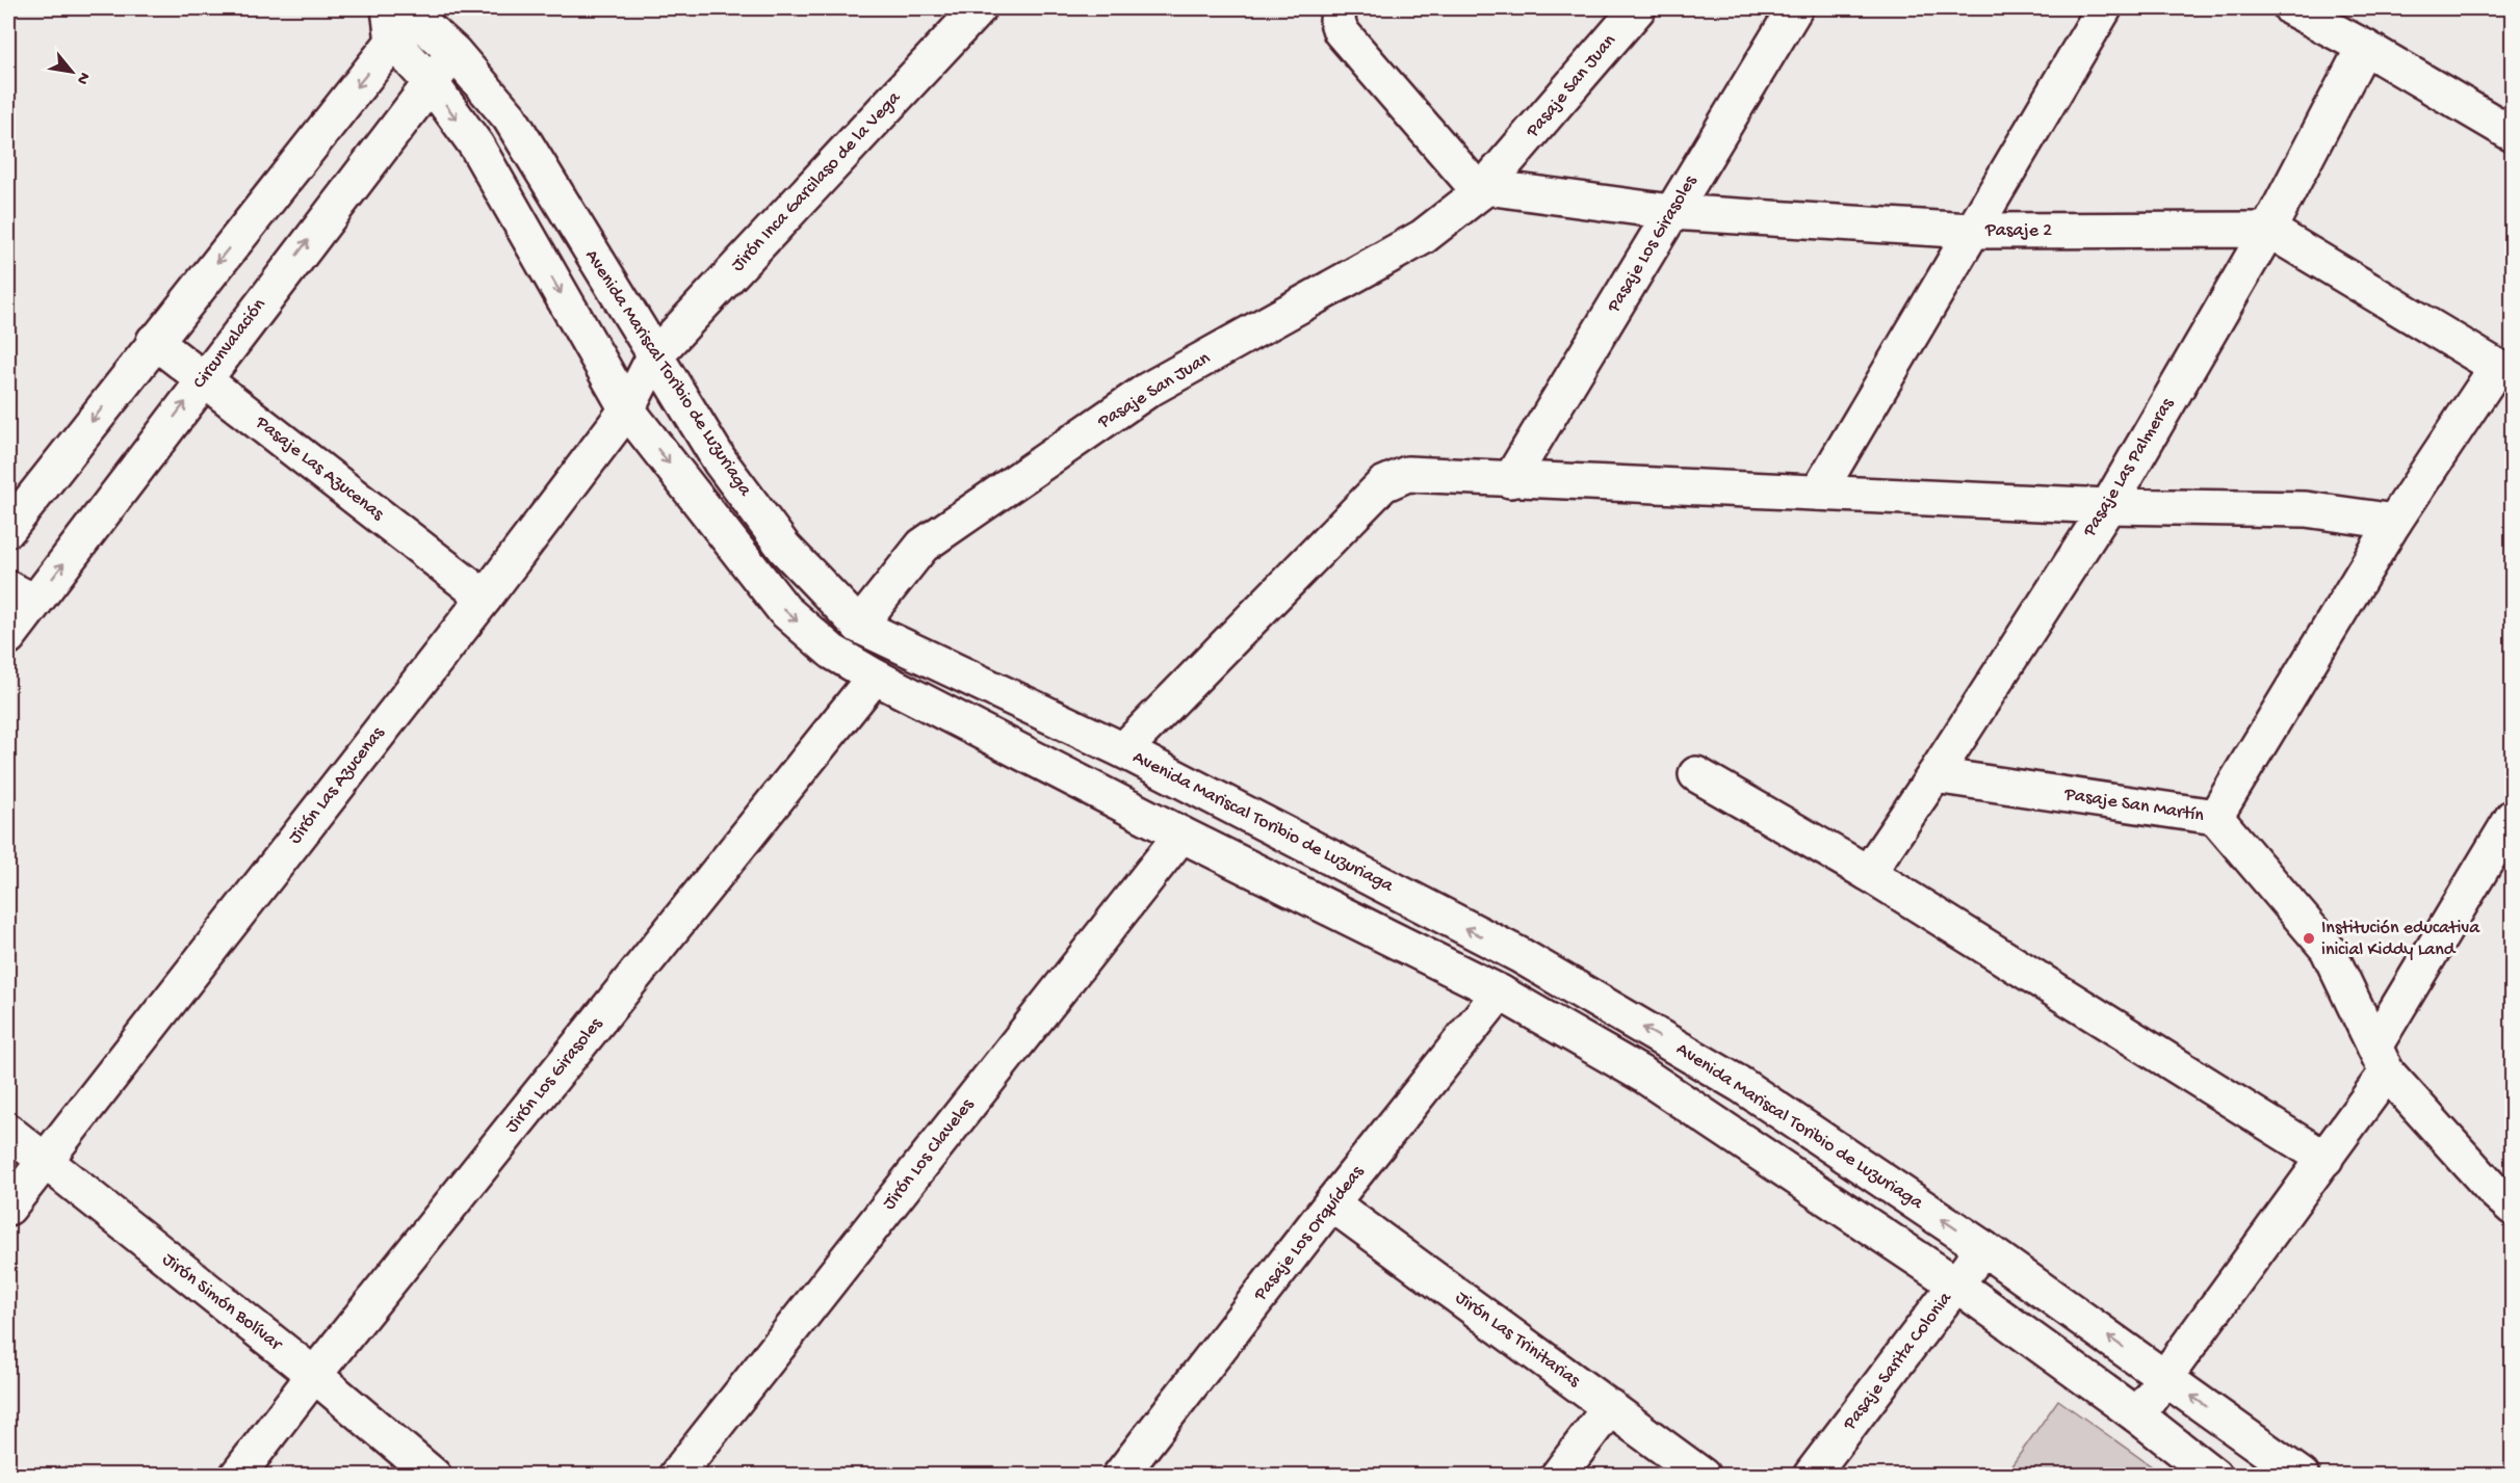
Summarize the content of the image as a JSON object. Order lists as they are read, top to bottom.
{
  "streets": {
    "main road": [
      "Pasaje San Juan",
      "Jirón Inca Garcilaso de la Vega",
      "Pasaje 2",
      "Pasaje Los Girasoles",
      "Circunvalación",
      "Avenida Mariscal Toribio de Luzuriaga",
      "Pasaje Las Palmeras",
      "Pasaje Las Azucenas",
      "Jirón Las Azucenas",
      "Pasaje San Martín",
      "Jirón Los Girasoles",
      "Jirón Los Claveles",
      "Pasaje Los Orquídeas",
      "Jirón Simón Bolívar",
      "Jirón Las Trinitarias",
      "Pasaje Sarita Colonia"
    ]
  },
  "crossings": [
    ["Pasaje San Juan", "Pasaje 2"],
    ["Pasaje San Juan", "Avenida Mariscal Toribio de Luzuriaga"],
    ["Jirón Inca Garcilaso de la Vega", "Avenida Mariscal Toribio de Luzuriaga"],
    ["Jirón Inca Garcilaso de la Vega", "Jirón Las Azucenas"],
    ["Pasaje 2", "Pasaje Los Girasoles"],
    ["Pasaje 2", "Pasaje Las Palmeras"],
    ["Circunvalación", "Avenida Mariscal Toribio de Luzuriaga"],
    ["Circunvalación", "Pasaje Las Azucenas"],
    ["Avenida Mariscal Toribio de Luzuriaga", "Jirón Las Azucenas"],
    ["Avenida Mariscal Toribio de Luzuriaga", "Pasaje Sarita Colonia"],
    ["Pasaje Las Palmeras", "Pasaje San Martín"],
    ["Pasaje Las Azucenas", "Jirón Las Azucenas"],
    ["Jirón Las Azucenas", "Jirón Simón Bolívar"],
    ["Jirón Los Girasoles", "Jirón Simón Bolívar"],
    ["Pasaje Los Orquídeas", "Jirón Las Trinitarias"]
  ],
  "places": ["Institución educativa inicial Kiddy Land"],
  "north": "bottom right"
}
